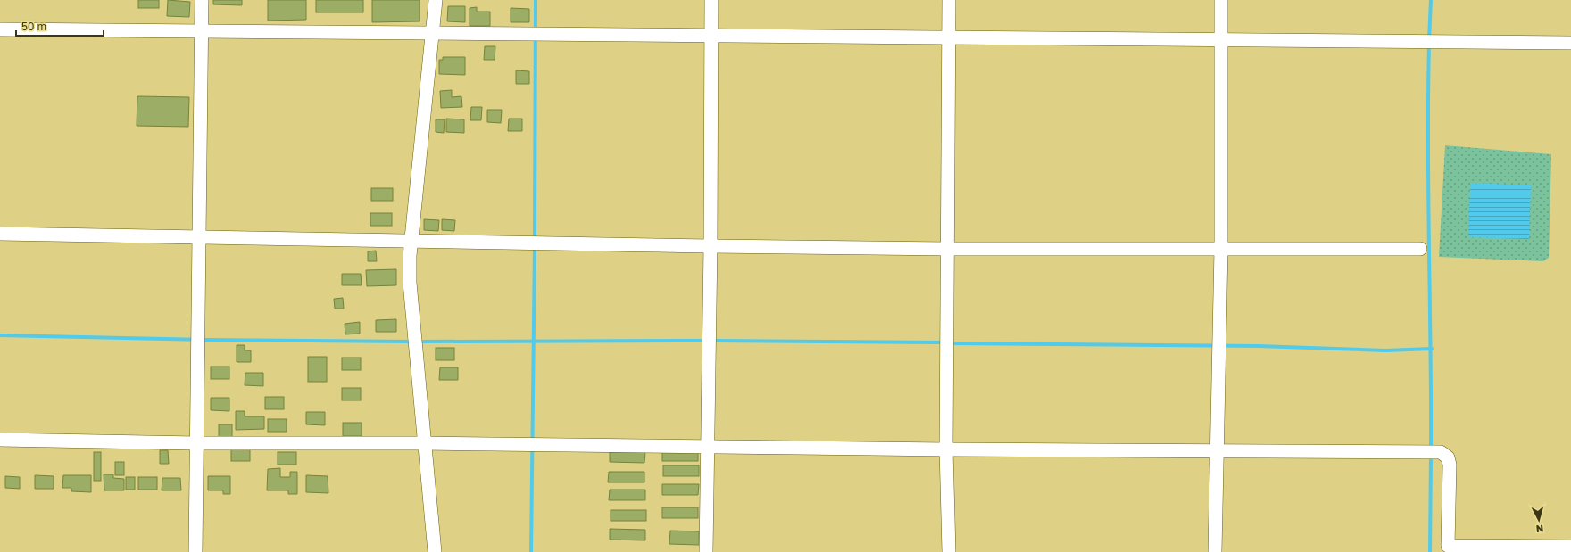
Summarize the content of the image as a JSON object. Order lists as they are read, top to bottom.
{
  "scale_bar": "50 m",
  "north": "bottom"
}
